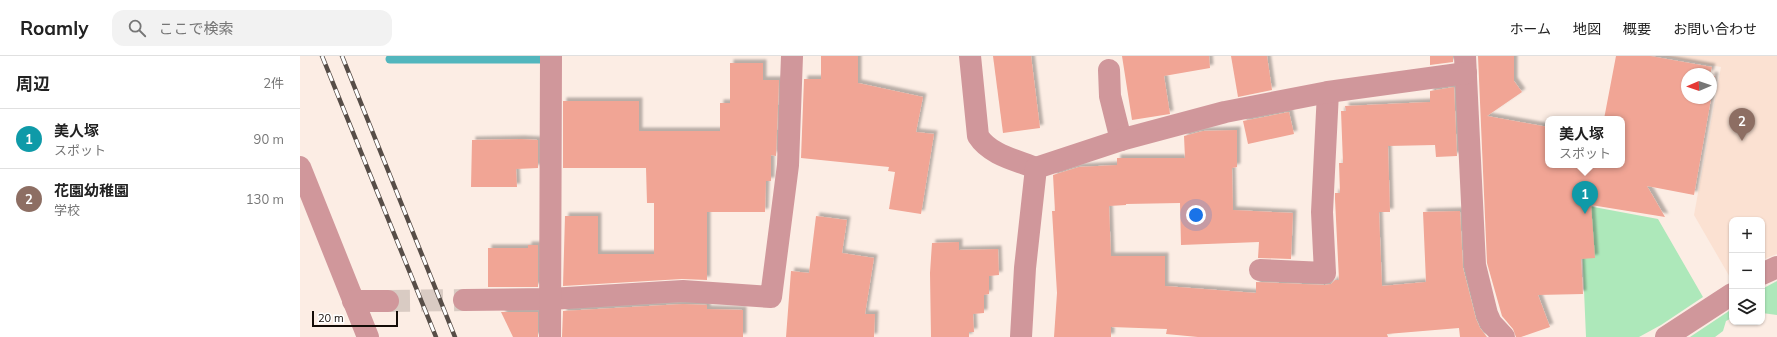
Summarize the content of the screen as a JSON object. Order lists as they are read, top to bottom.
{
  "scale_bar": "20 m",
  "north": "left",
  "page": {
    "header": "Roamly",
    "search": "ここで検索",
    "nav": [
      "ホーム",
      "地図",
      "概要",
      "お問い合わせ"
    ],
    "heading": ["周辺", "2件"],
    "list": [
      {
        "mark": "1",
        "name": "美人塚",
        "note": "スポット",
        "value": "90 m"
      },
      {
        "mark": "2",
        "name": "花園幼稚園",
        "note": "学校",
        "value": "130 m"
      }
    ],
    "pins": ["2", "1"],
    "popup": ["美人塚", "スポット"],
    "map_buttons": ["+", "−"],
    "scale": "20 m"
  }
}
